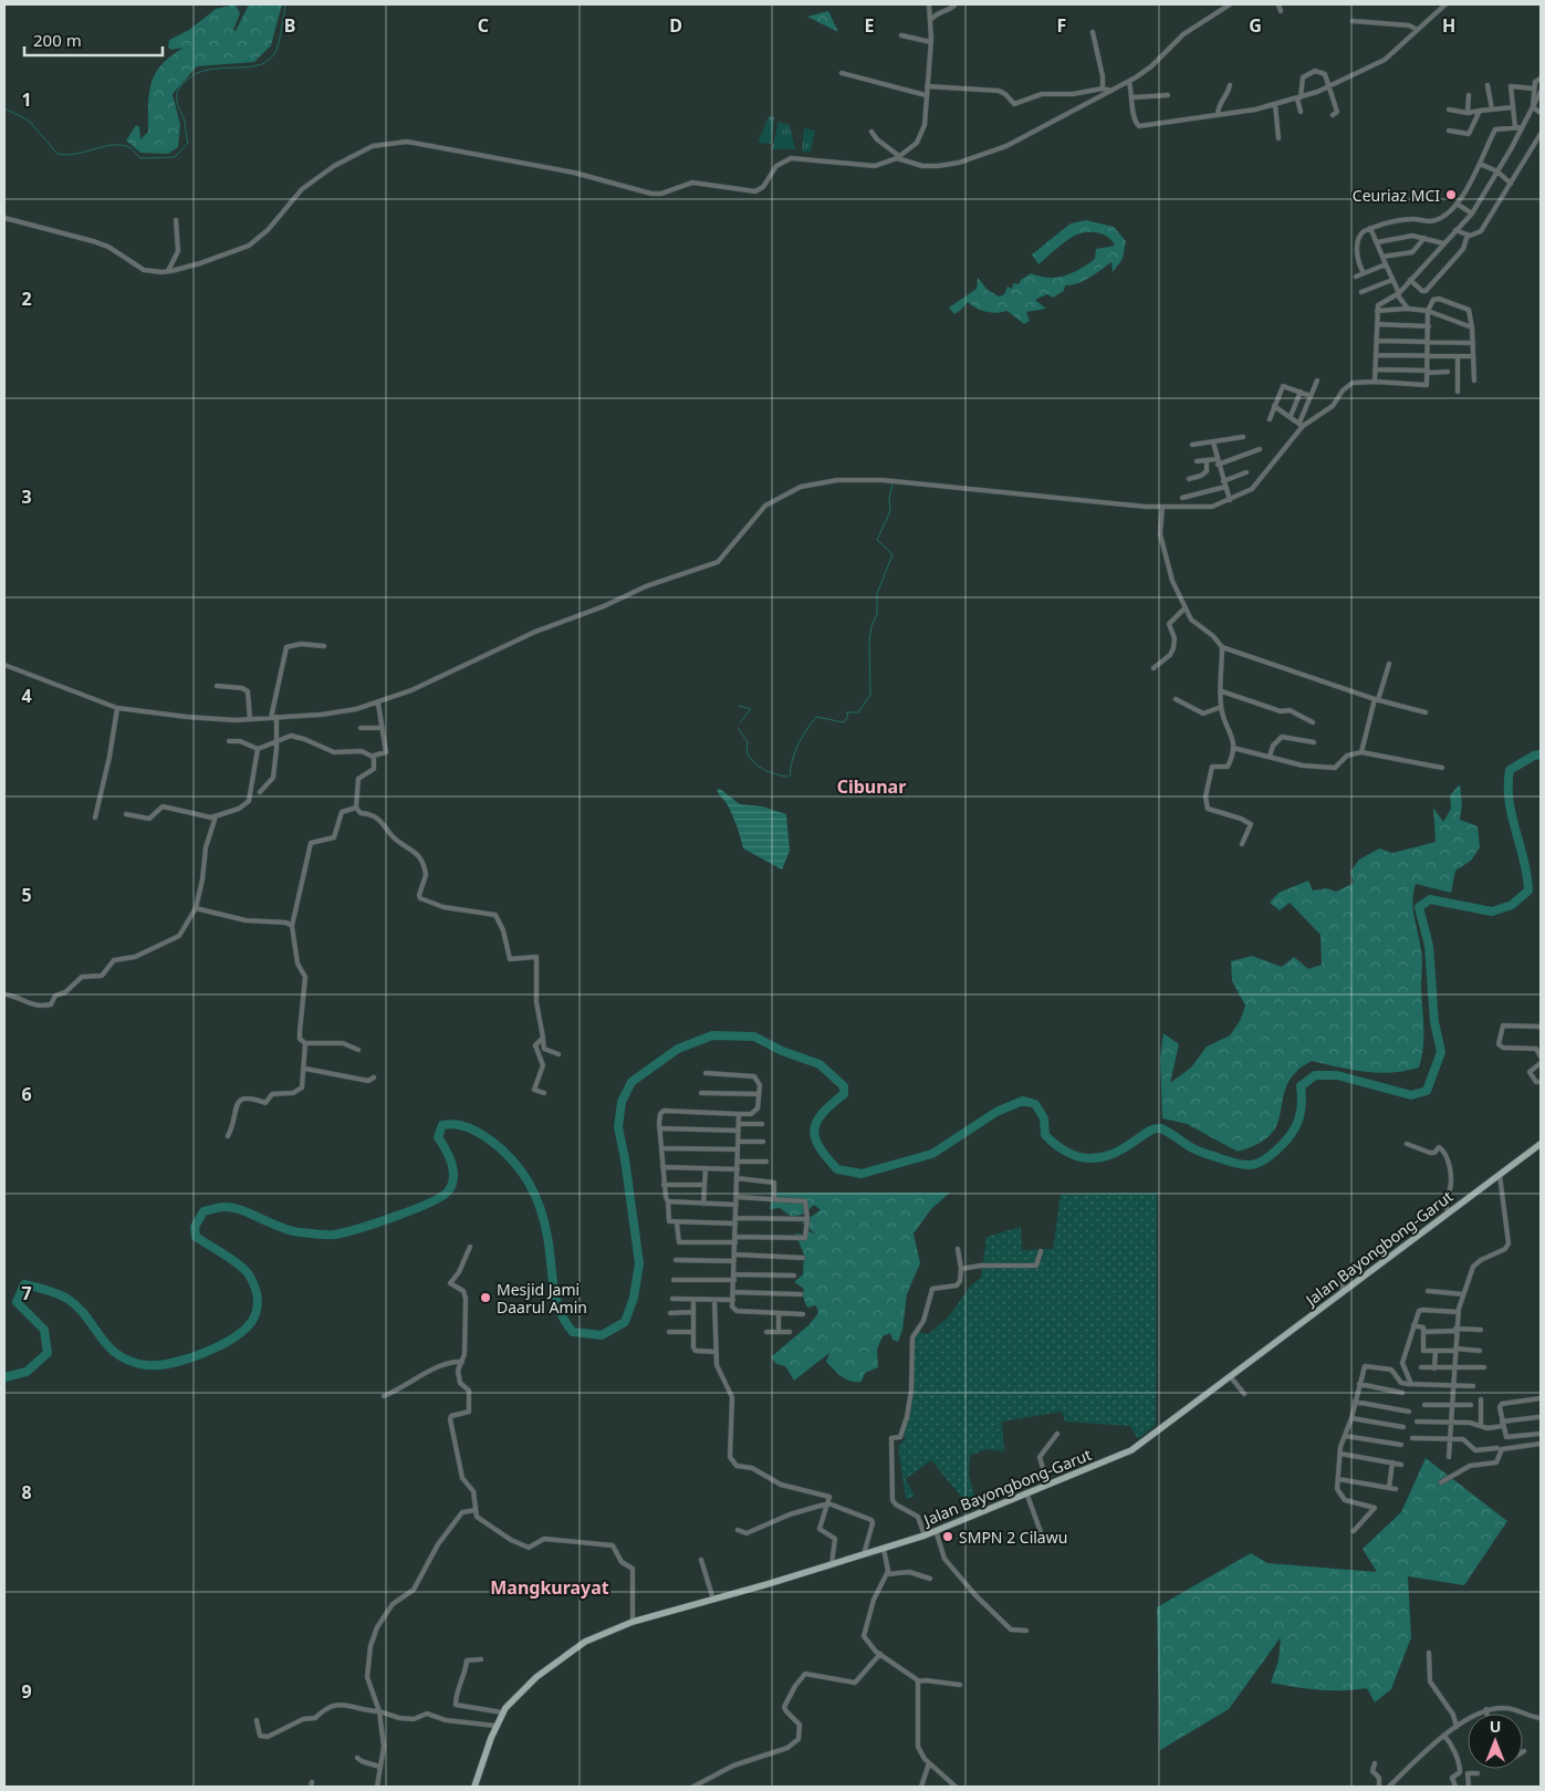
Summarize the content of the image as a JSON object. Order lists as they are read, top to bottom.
{
  "streets": {
    "main road": ["Jalan Bayongbong-Garut"]
  },
  "districts": ["Cibunar", "Mangkurayat"],
  "places": ["Ceuriaz MCI", "Mesjid Jami Daarul Amin", "SMPN 2 Cilawu"],
  "scale_bar": "200 m",
  "north": "top",
  "grid": {
    "columns": [
      "B",
      "C",
      "D",
      "E",
      "F",
      "G",
      "H"
    ],
    "rows": [
      "1",
      "2",
      "3",
      "4",
      "5",
      "6",
      "7",
      "8",
      "9"
    ]
  }
}
